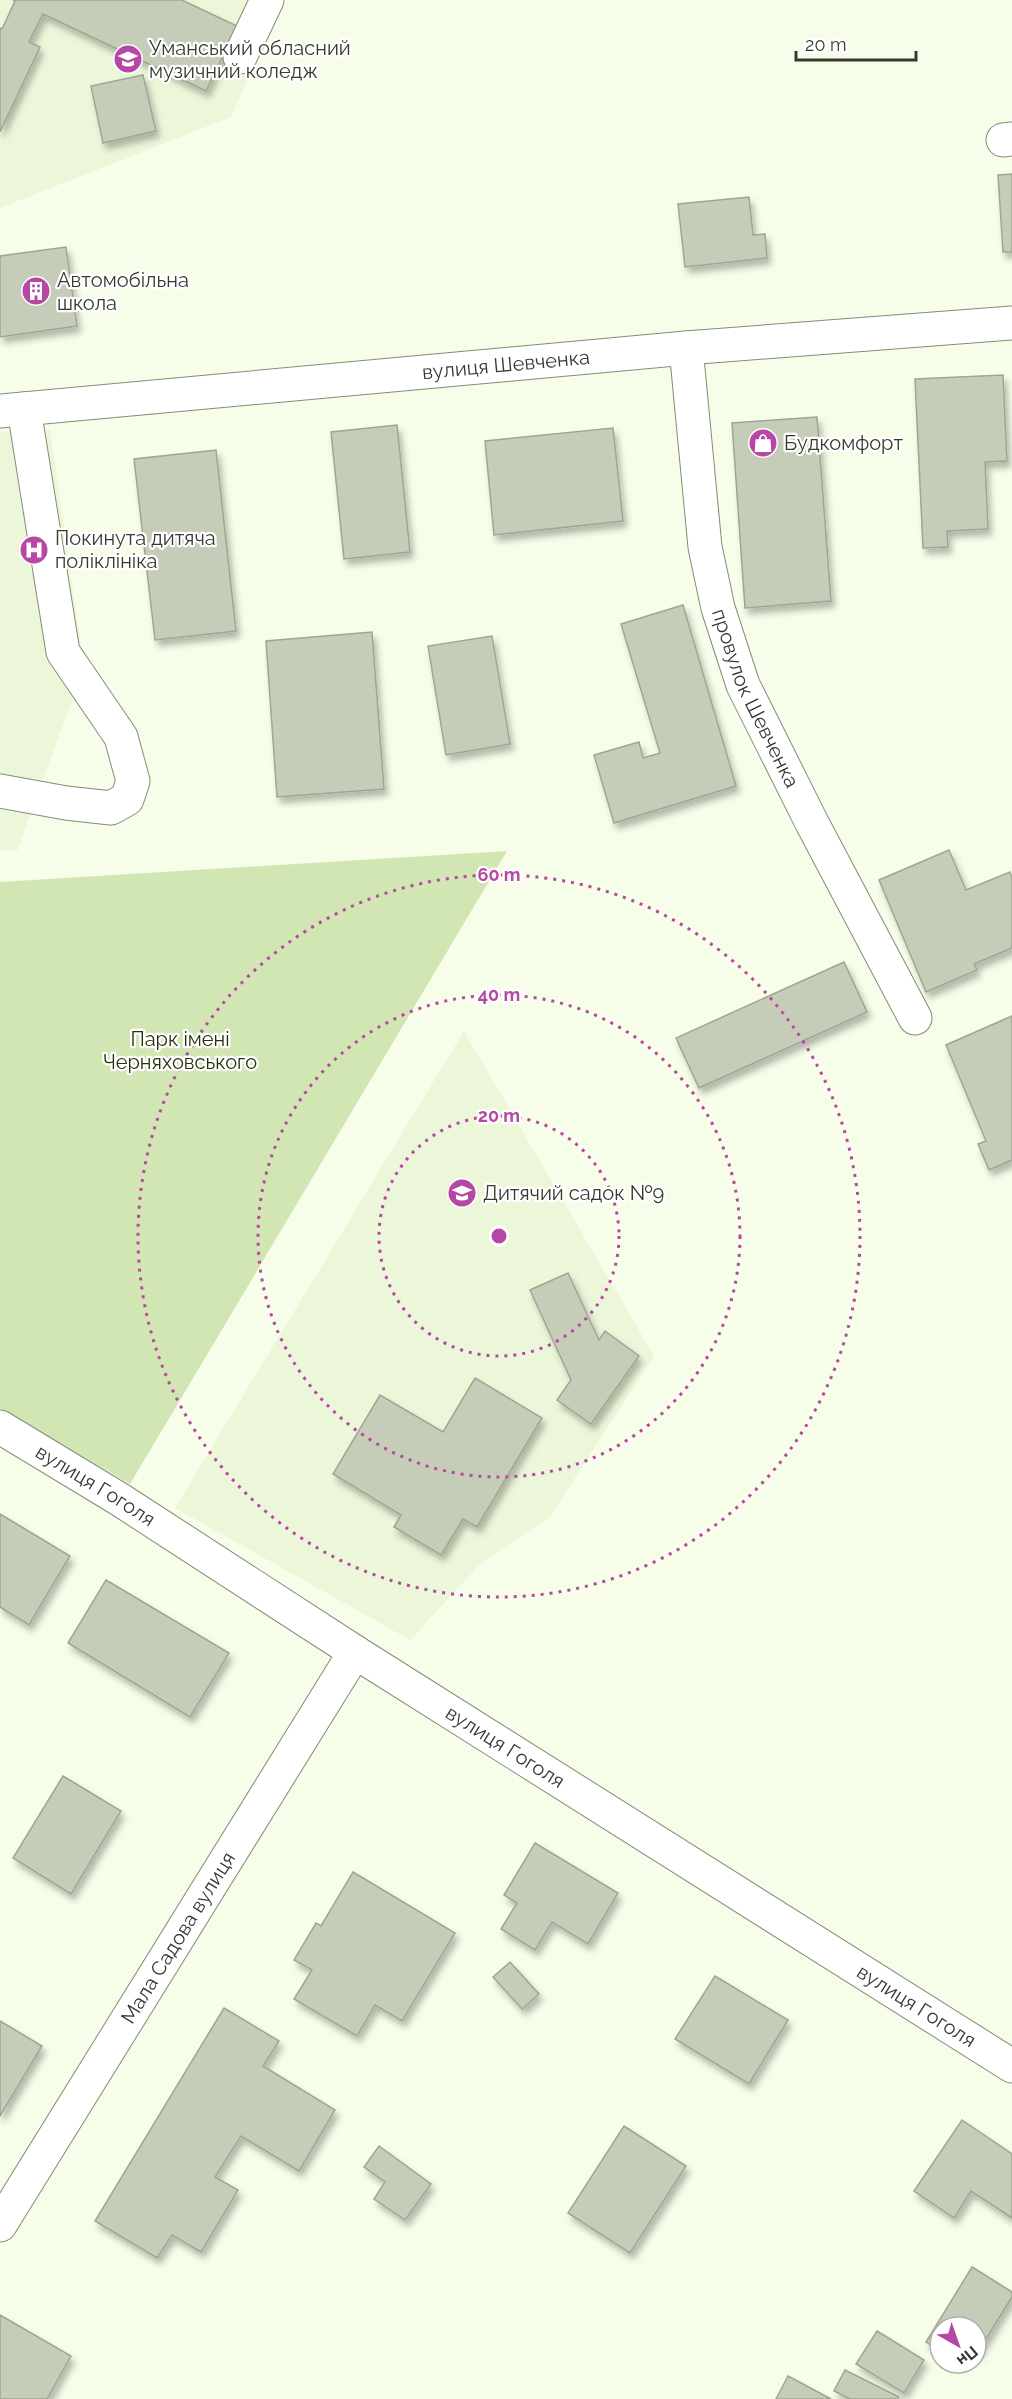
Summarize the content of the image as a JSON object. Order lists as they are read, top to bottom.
{
  "streets": {
    "street": [
      "вулиця Шевченка",
      "провулок Шевченка",
      "вулиця Гоголя",
      "Мала Садова вулиця"
    ]
  },
  "crossings": [
    ["вулиця Шевченка", "провулок Шевченка"],
    ["вулиця Гоголя", "Мала Садова вулиця"]
  ],
  "parks": ["Парк імені Черняховського"],
  "places": {
    "school or university": ["Уманський обласний музичний коледж", "Дитячий садок №9"],
    "building": ["Автомобільна школа"],
    "shop": ["Будкомфорт"],
    "hospital": ["Покинута дитяча поліклініка"]
  },
  "scale_bar": "20 m",
  "north": "bottom right",
  "rings": ["60 m", "40 m", "20 m"]
}
